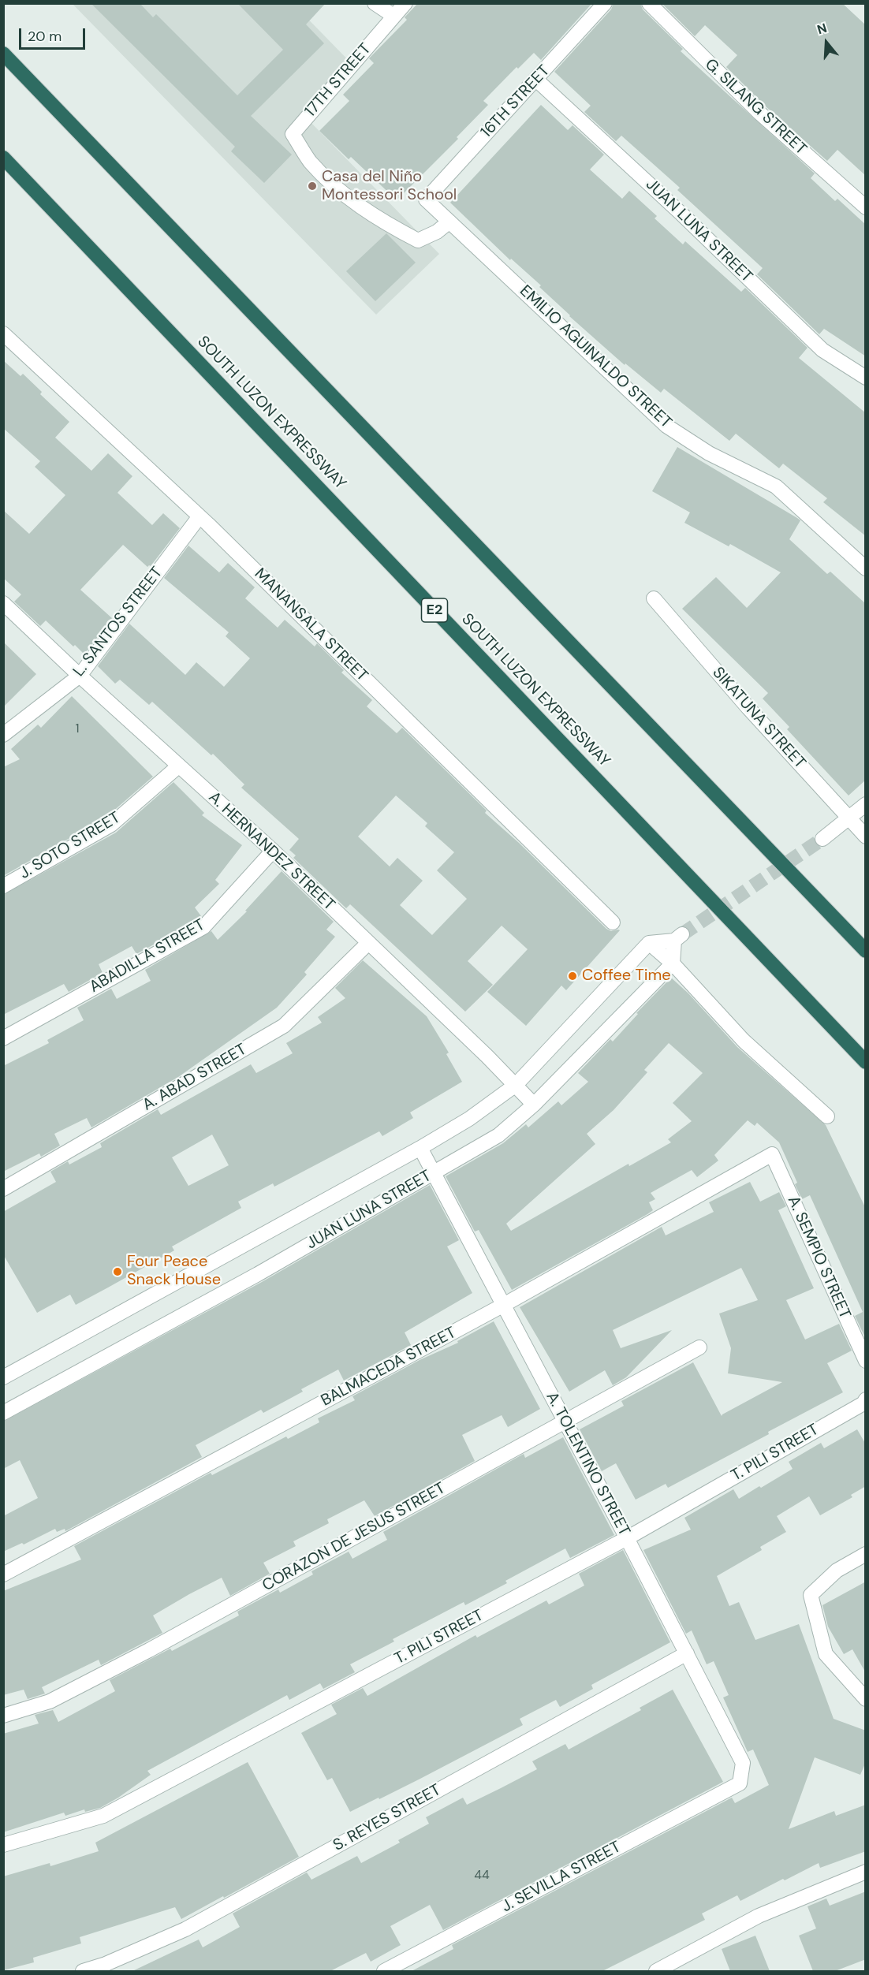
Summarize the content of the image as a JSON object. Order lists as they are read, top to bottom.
{
  "streets": {
    "highway": ["SOUTH LUZON EXPRESSWAY", "E2"],
    "street": [
      "17TH STREET",
      "16TH STREET",
      "G. SILANG STREET",
      "JUAN LUNA STREET",
      "EMILIO AGUINALDO STREET",
      "L. SANTOS STREET",
      "MANANSALA STREET",
      "SIKATUNA STREET",
      "J. SOTO STREET",
      "A. HERNANDEZ STREET",
      "ABADILLA STREET",
      "A. ABAD STREET",
      "A. SEMPIO STREET",
      "BALMACEDA STREET",
      "T. PILI STREET",
      "A. TOLENTINO STREET",
      "CORAZON DE JESUS STREET",
      "S. REYES STREET",
      "J. SEVILLA STREET"
    ]
  },
  "crossings": [
    ["17TH STREET", "EMILIO AGUINALDO STREET"],
    ["16TH STREET", "JUAN LUNA STREET"],
    ["16TH STREET", "EMILIO AGUINALDO STREET"],
    ["JUAN LUNA STREET", "A. HERNANDEZ STREET"],
    ["JUAN LUNA STREET", "A. TOLENTINO STREET"],
    ["L. SANTOS STREET", "MANANSALA STREET"],
    ["L. SANTOS STREET", "A. HERNANDEZ STREET"],
    ["J. SOTO STREET", "A. HERNANDEZ STREET"],
    ["A. HERNANDEZ STREET", "ABADILLA STREET"],
    ["A. HERNANDEZ STREET", "A. ABAD STREET"],
    ["A. SEMPIO STREET", "BALMACEDA STREET"],
    ["BALMACEDA STREET", "A. TOLENTINO STREET"],
    ["T. PILI STREET", "A. TOLENTINO STREET"],
    ["A. TOLENTINO STREET", "CORAZON DE JESUS STREET"],
    ["A. TOLENTINO STREET", "S. REYES STREET"],
    ["A. TOLENTINO STREET", "J. SEVILLA STREET"]
  ],
  "places": ["Casa del Niño Montessori School", "Coffee Time", "Four Peace Snack House"],
  "house_numbers": ["1", "44"],
  "scale_bar": "20 m",
  "north": "top"
}
